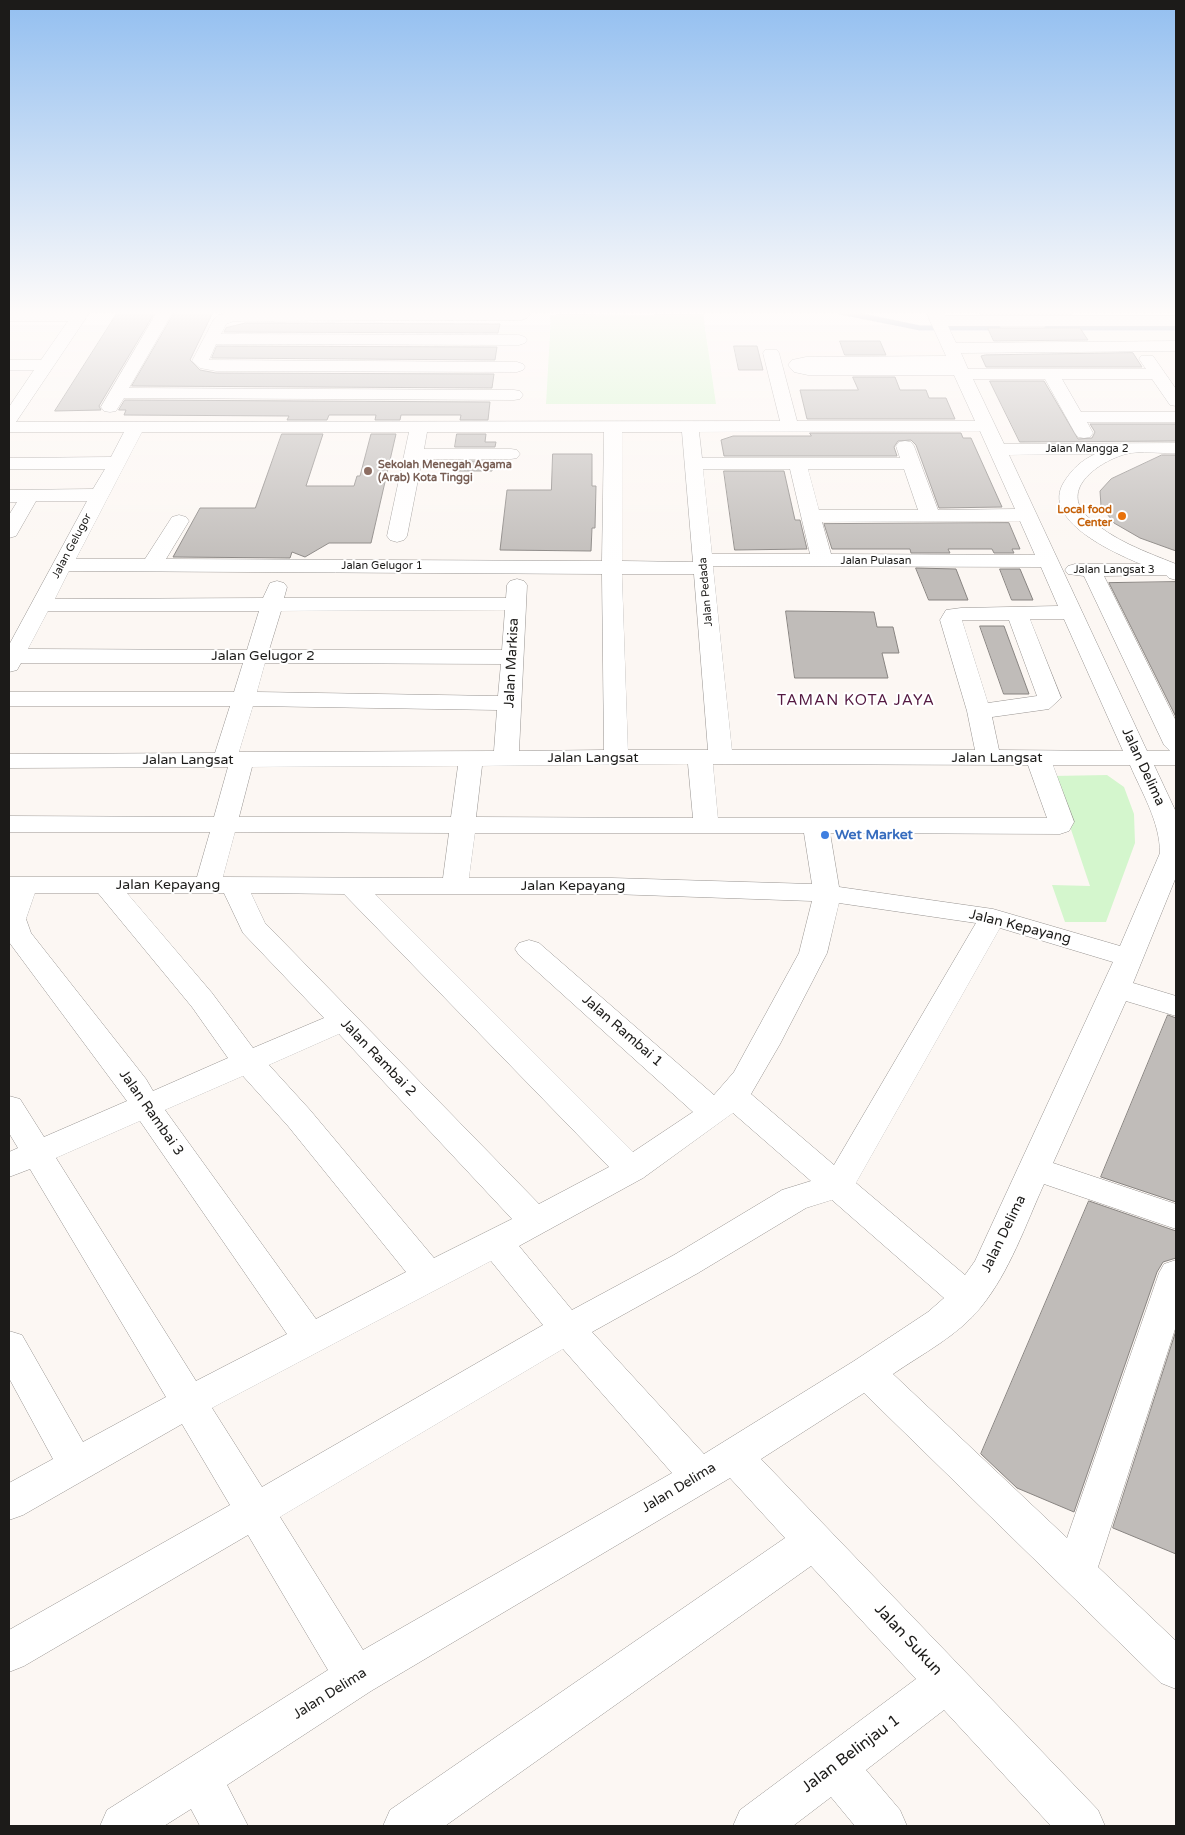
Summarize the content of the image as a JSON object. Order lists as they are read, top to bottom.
{
  "streets": {
    "street": [
      "Jalan Mangga 2",
      "Jalan Gelugor",
      "Jalan Pulasan",
      "Jalan Gelugor 1",
      "Jalan Langsat 3",
      "Jalan Pedada",
      "Jalan Gelugor 2",
      "Jalan Markisa",
      "Jalan Langsat",
      "Jalan Delima",
      "Jalan Kepayang",
      "Jalan Rambai 1",
      "Jalan Rambai 2",
      "Jalan Rambai 3",
      "Jalan Sukun",
      "Jalan Belinjau 1"
    ]
  },
  "crossings": [
    ["Jalan Mangga 2", "Jalan Delima"],
    ["Jalan Gelugor", "Jalan Gelugor 1"],
    ["Jalan Gelugor", "Jalan Gelugor 2"],
    ["Jalan Pulasan", "Jalan Gelugor 1"],
    ["Jalan Pulasan", "Jalan Langsat 3"],
    ["Jalan Pulasan", "Jalan Pedada"],
    ["Jalan Pulasan", "Jalan Delima"],
    ["Jalan Gelugor 1", "Jalan Pedada"],
    ["Jalan Gelugor 1", "Jalan Markisa"],
    ["Jalan Langsat 3", "Jalan Delima"],
    ["Jalan Pedada", "Jalan Langsat"],
    ["Jalan Gelugor 2", "Jalan Markisa"],
    ["Jalan Markisa", "Jalan Langsat"],
    ["Jalan Langsat", "Jalan Delima"],
    ["Jalan Delima", "Jalan Kepayang"],
    ["Jalan Delima", "Jalan Rambai 1"],
    ["Jalan Delima", "Jalan Sukun"],
    ["Jalan Kepayang", "Jalan Rambai 2"],
    ["Jalan Kepayang", "Jalan Rambai 3"],
    ["Jalan Sukun", "Jalan Belinjau 1"]
  ],
  "districts": ["TAMAN KOTA JAYA"],
  "places": ["Sekolah Menegah Agama (Arab) Kota Tinggi", "Local food Center", "Wet Market"]
}
